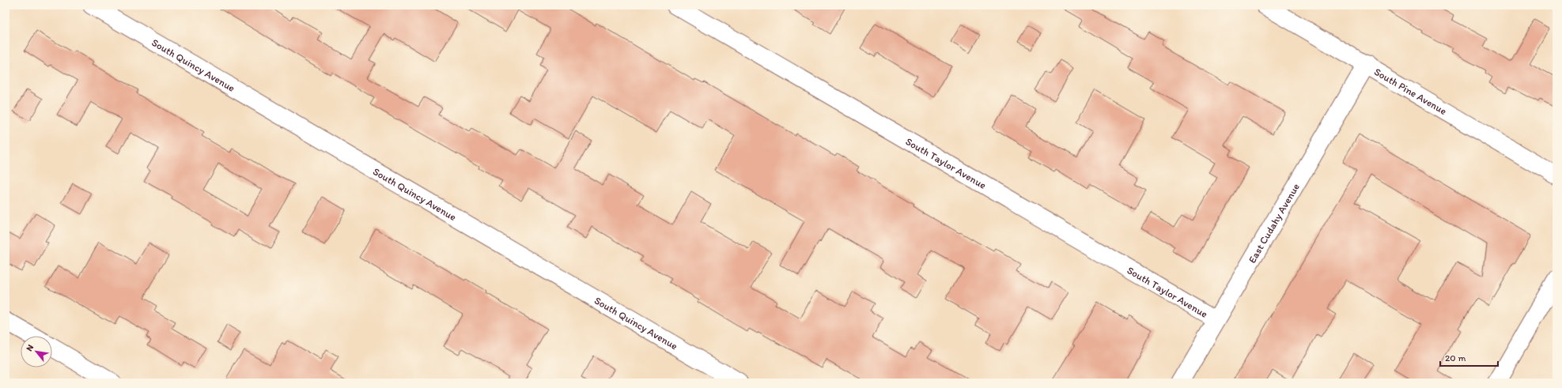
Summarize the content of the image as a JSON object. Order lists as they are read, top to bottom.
{
  "streets": {
    "street": [
      "South Quincy Avenue",
      "South Pine Avenue",
      "South Taylor Avenue",
      "East Cudahy Avenue"
    ]
  },
  "crossings": [
    ["South Pine Avenue", "East Cudahy Avenue"],
    ["South Taylor Avenue", "East Cudahy Avenue"]
  ],
  "scale_bar": "20 m",
  "north": "top left"
}
